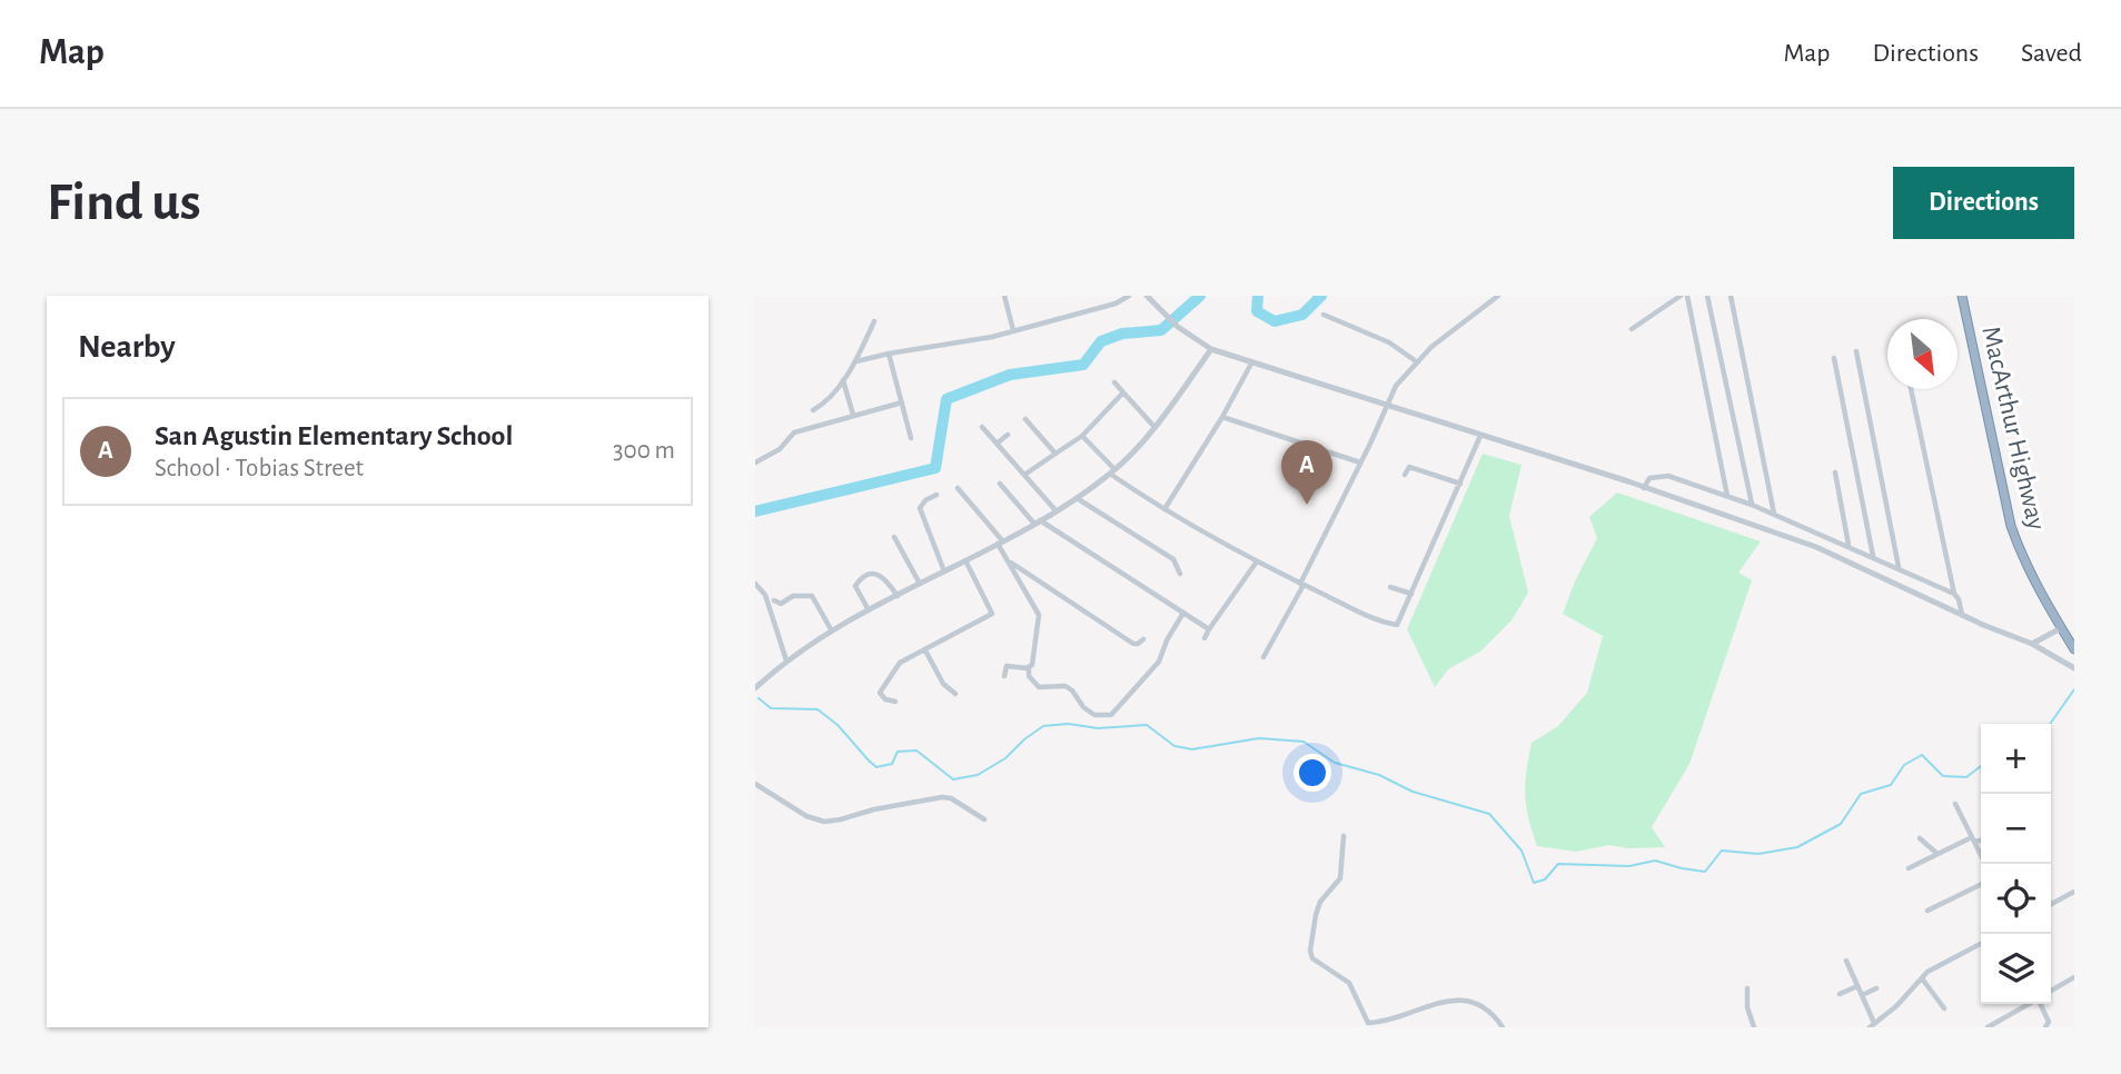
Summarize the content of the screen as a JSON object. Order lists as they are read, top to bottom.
{
  "streets": {
    "highway": ["MacArthur Highway"]
  },
  "north": "bottom right",
  "page": {
    "header": "Map",
    "nav": ["Map", "Directions", "Saved"],
    "buttons": "Directions",
    "title": "Find us",
    "heading": "Nearby",
    "list": [
      {
        "mark": "A",
        "name": "San Agustin Elementary School",
        "note": "School · Tobias Street",
        "value": "300 m"
      }
    ],
    "pins": "A",
    "map_buttons": ["+", "−"]
  }
}
